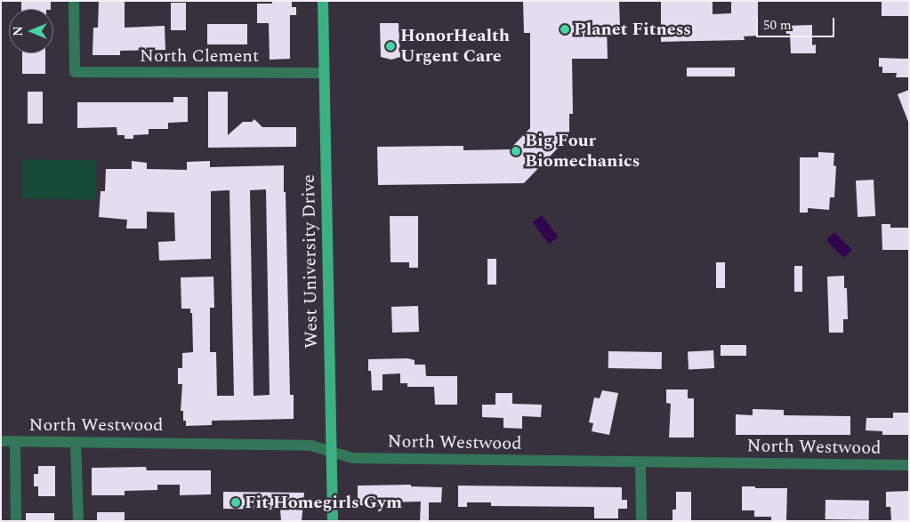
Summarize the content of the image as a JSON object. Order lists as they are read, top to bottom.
{
  "streets": {
    "main road": ["West University Drive"],
    "street": ["North Clement", "North Westwood"]
  },
  "crossings": [
    ["North Clement", "West University Drive"],
    ["West University Drive", "North Westwood"]
  ],
  "places": [
    "Planet Fitness",
    "HonorHealth Urgent Care",
    "Big Four Biomechanics",
    "Fit Homegirls Gym"
  ],
  "scale_bar": "50 m",
  "north": "left"
}
